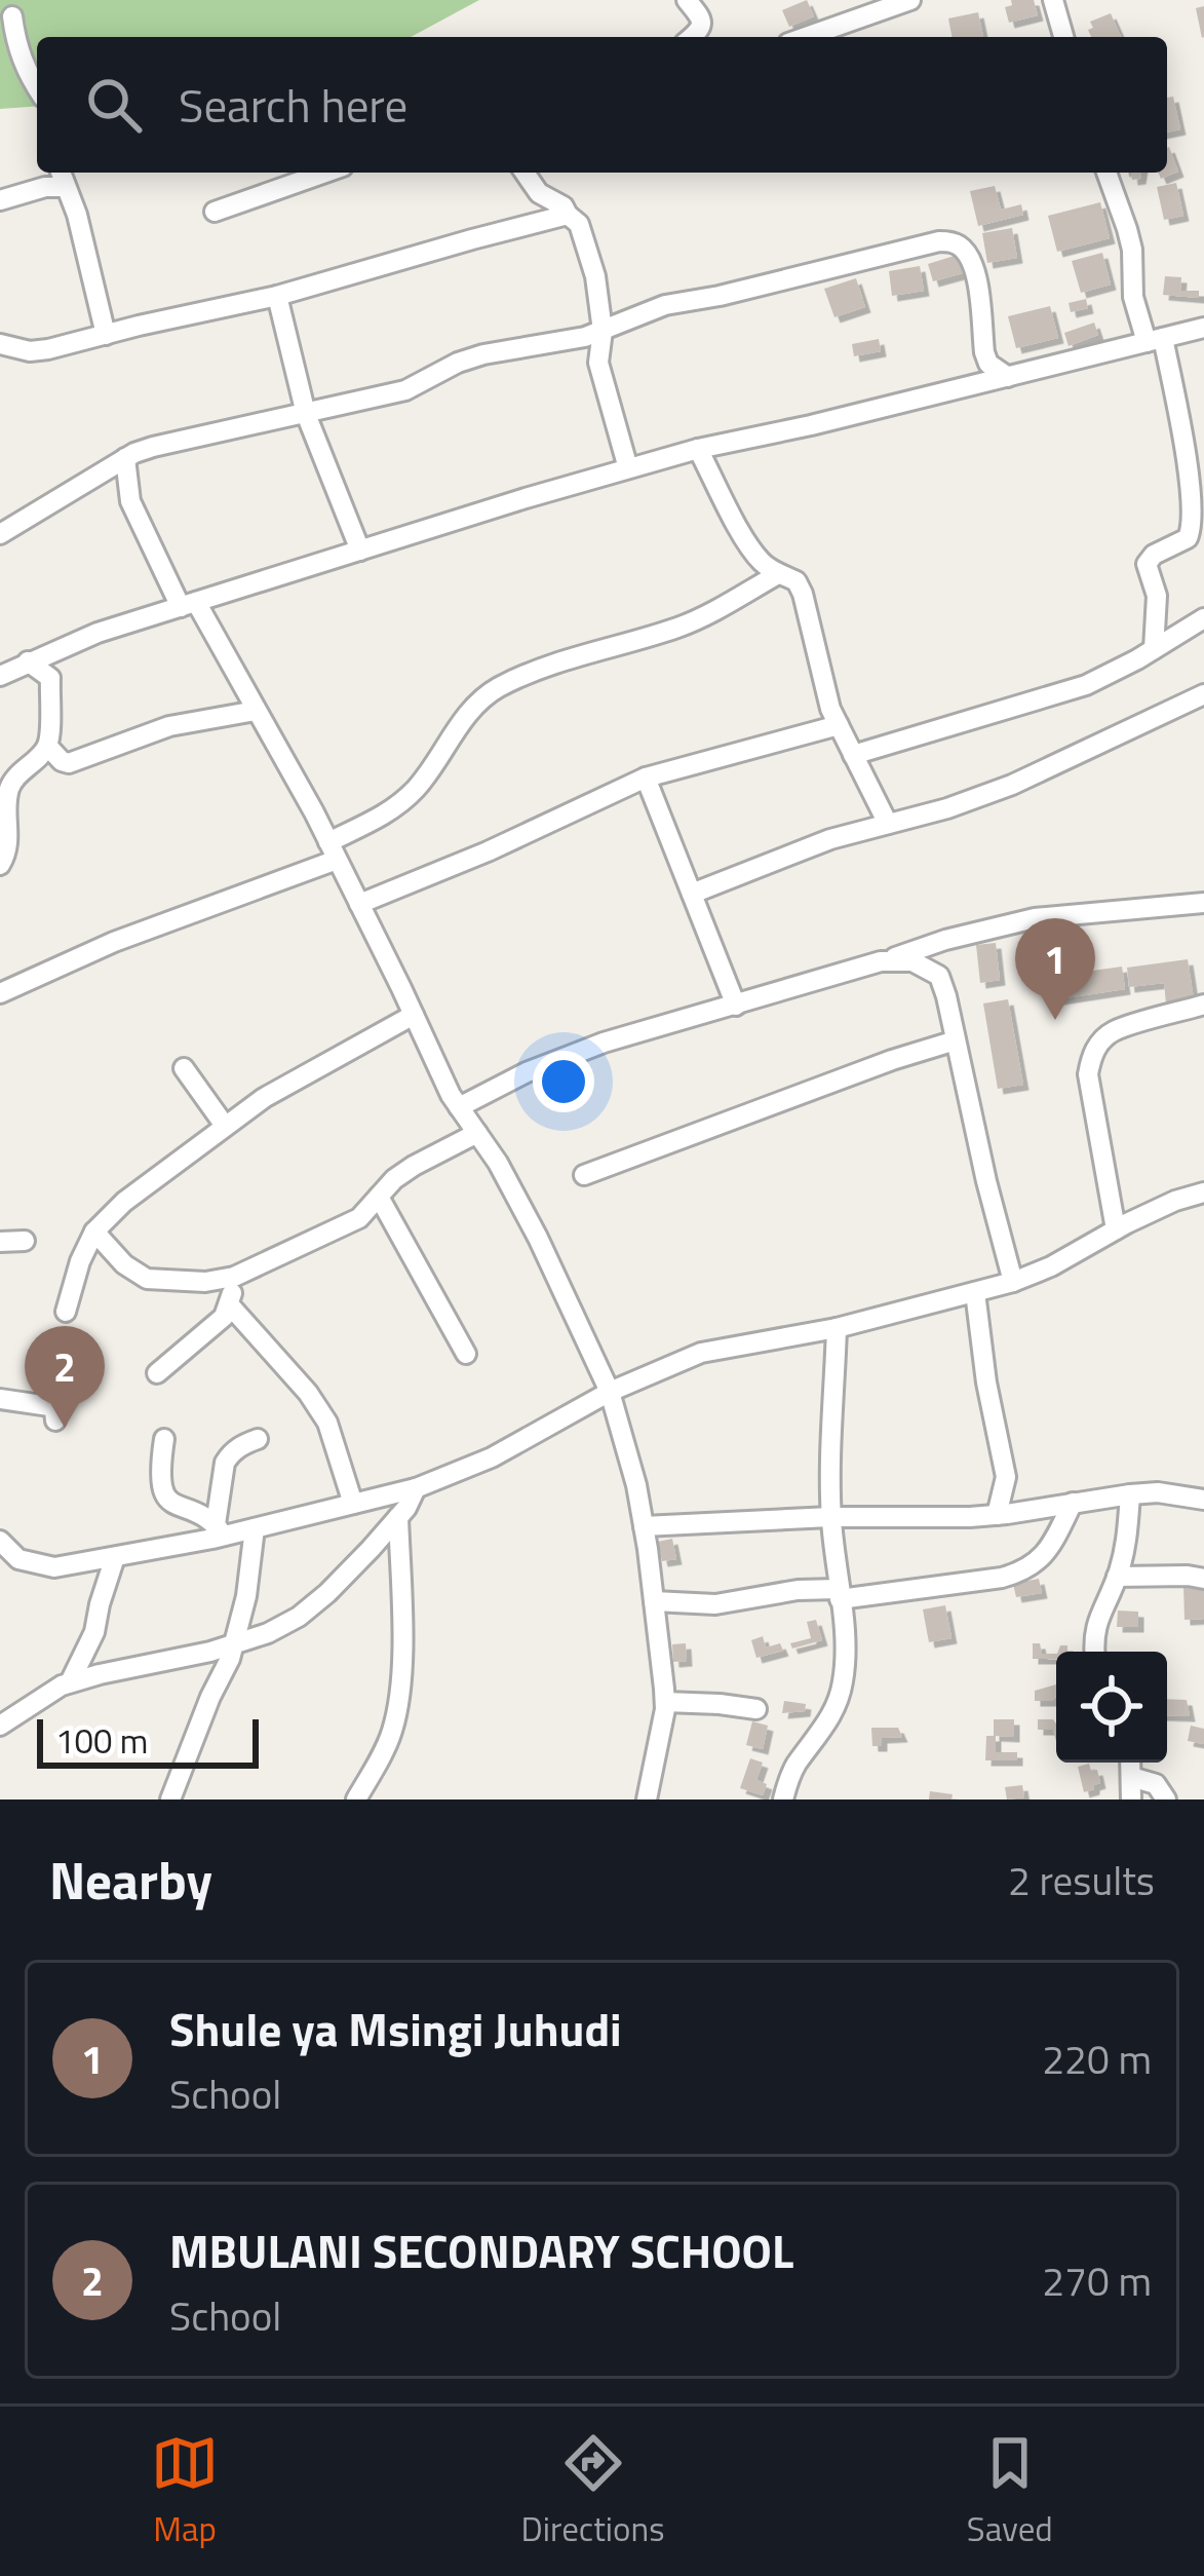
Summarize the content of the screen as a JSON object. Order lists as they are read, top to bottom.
{
  "scale_bar": "100 m",
  "page": {
    "search": "Search here",
    "pins": ["1", "2"],
    "scale": "100 m",
    "heading": ["Nearby", "2 results"],
    "list": [
      {
        "mark": "1",
        "name": "Shule ya Msingi Juhudi",
        "note": "School",
        "value": "220 m"
      },
      {
        "mark": "2",
        "name": "MBULANI SECONDARY SCHOOL",
        "note": "School",
        "value": "270 m"
      }
    ],
    "nav": ["Map", "Directions", "Saved"]
  }
}
